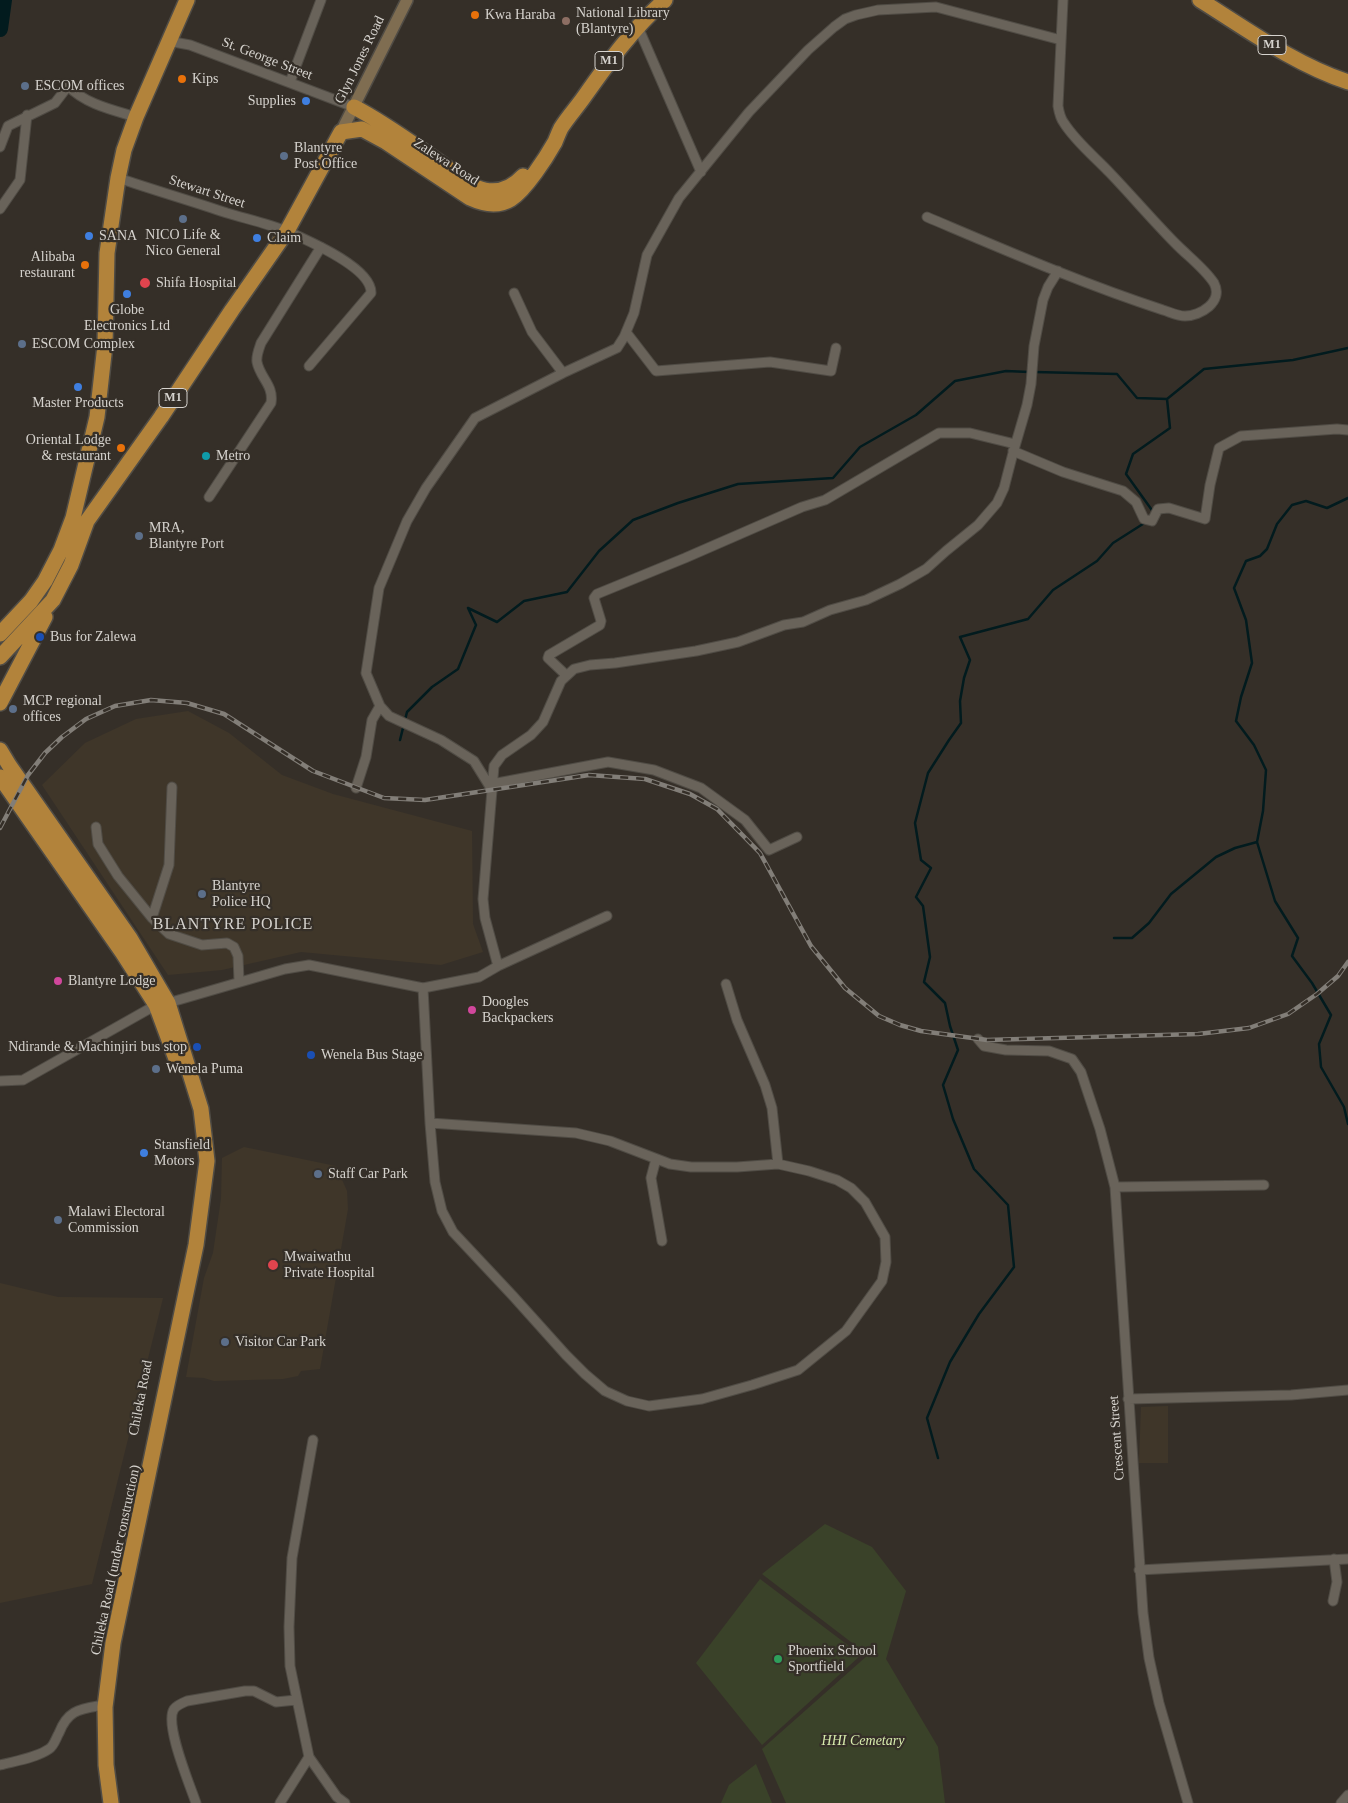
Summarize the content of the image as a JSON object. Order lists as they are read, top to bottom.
{
  "streets": {
    "highway": [
      "M1",
      "Zalewa Road",
      "Chileka Road",
      "Chileka Road (under construction)"
    ],
    "street": [
      "St. George Street",
      "Glyn Jones Road",
      "Stewart Street",
      "Crescent Street"
    ]
  },
  "crossings": [
    ["M1", "Glyn Jones Road"],
    ["M1", "Zalewa Road"],
    ["M1", "Stewart Street"],
    ["St. George Street", "Glyn Jones Road"],
    ["St. George Street", "Zalewa Road"],
    ["Glyn Jones Road", "Zalewa Road"],
    ["Chileka Road", "Chileka Road (under construction)"]
  ],
  "districts": ["BLANTYRE POLICE"],
  "parks": ["HHI Cemetary"],
  "places": [
    "Kwa Haraba",
    "National Library (Blantyre)",
    "Kips",
    "ESCOM offices",
    "Supplies",
    "Blantyre Post Office",
    "NICO Life & Nico General",
    "SANA",
    "Claim",
    "Alibaba restaurant",
    "Shifa Hospital",
    "Globe Electronics Ltd",
    "ESCOM Complex",
    "Master Products",
    "Oriental Lodge & restaurant",
    "Metro",
    "MRA, Blantyre Port",
    "Bus for Zalewa",
    "MCP regional offices",
    "Blantyre Police HQ",
    "Blantyre Lodge",
    "Doogles Backpackers",
    "Ndirande & Machinjiri bus stop",
    "Wenela Bus Stage",
    "Wenela Puma",
    "Stansfield Motors",
    "Staff Car Park",
    "Malawi Electoral Commission",
    "Mwaiwathu Private Hospital",
    "Visitor Car Park",
    "Phoenix School Sportfield"
  ]
}
